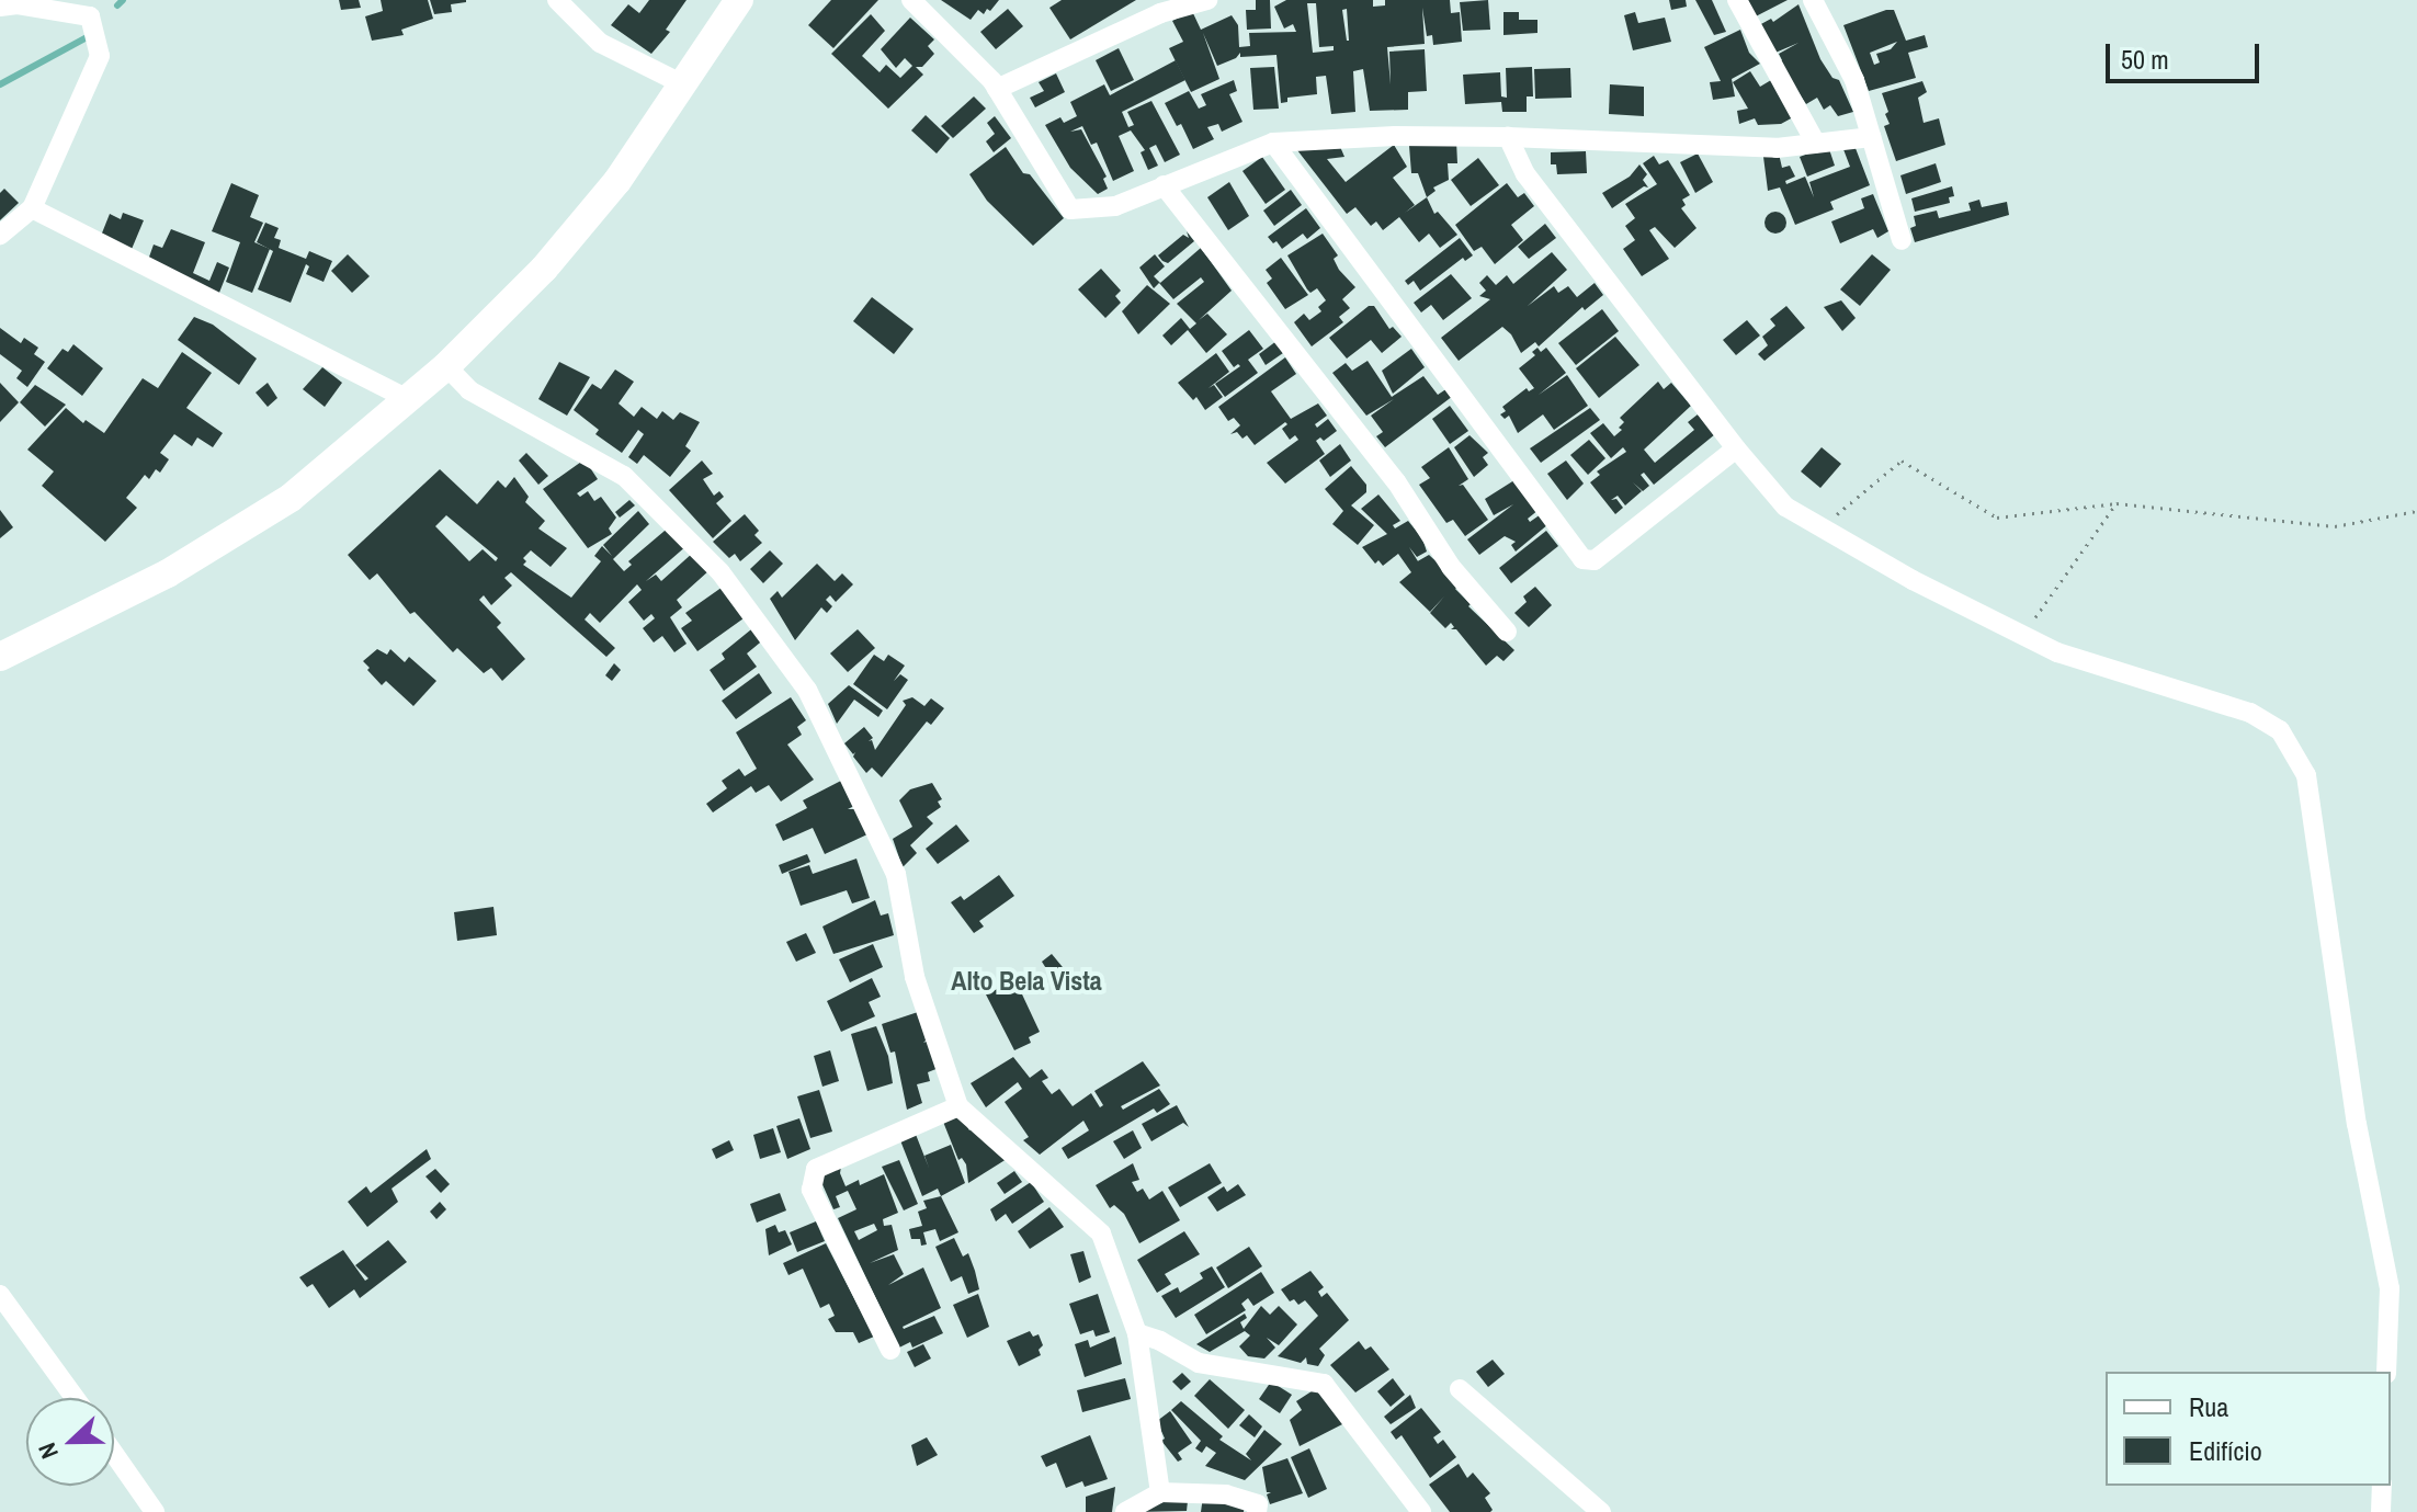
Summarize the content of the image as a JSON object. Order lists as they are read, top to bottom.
{
  "districts": ["Alto Bela Vista"],
  "legend": ["Rua", "Edifício"],
  "scale_bar": "50 m",
  "north": "left"
}
